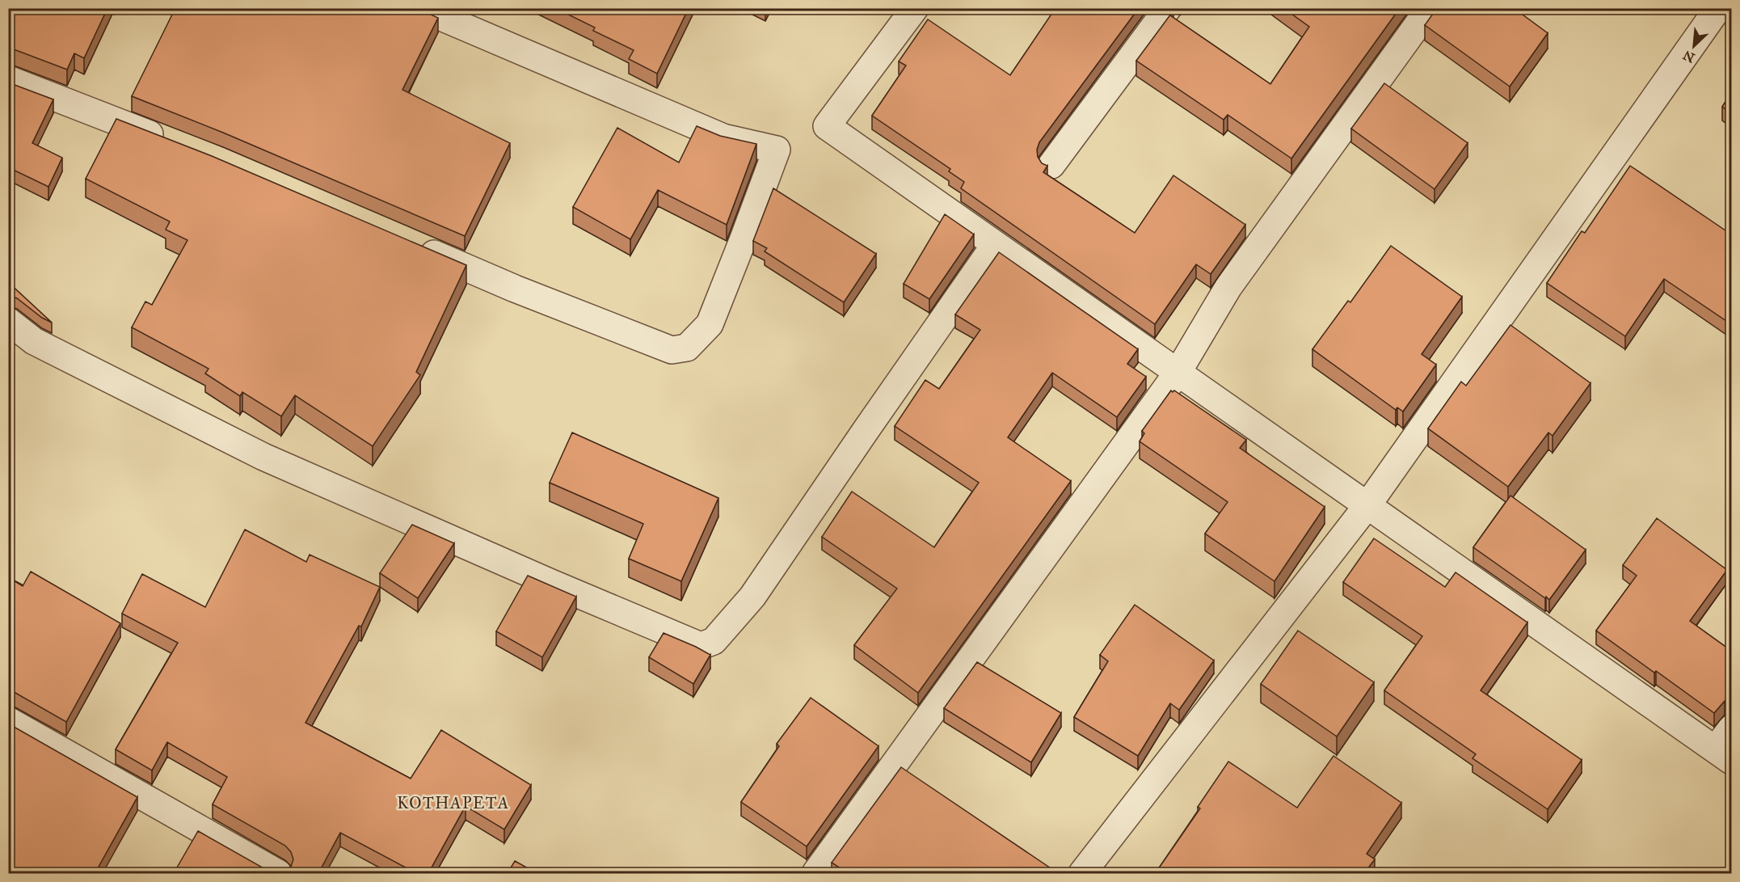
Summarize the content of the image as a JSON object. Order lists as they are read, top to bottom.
{
  "districts": ["KOTHAPETA"],
  "north": "bottom left"
}
